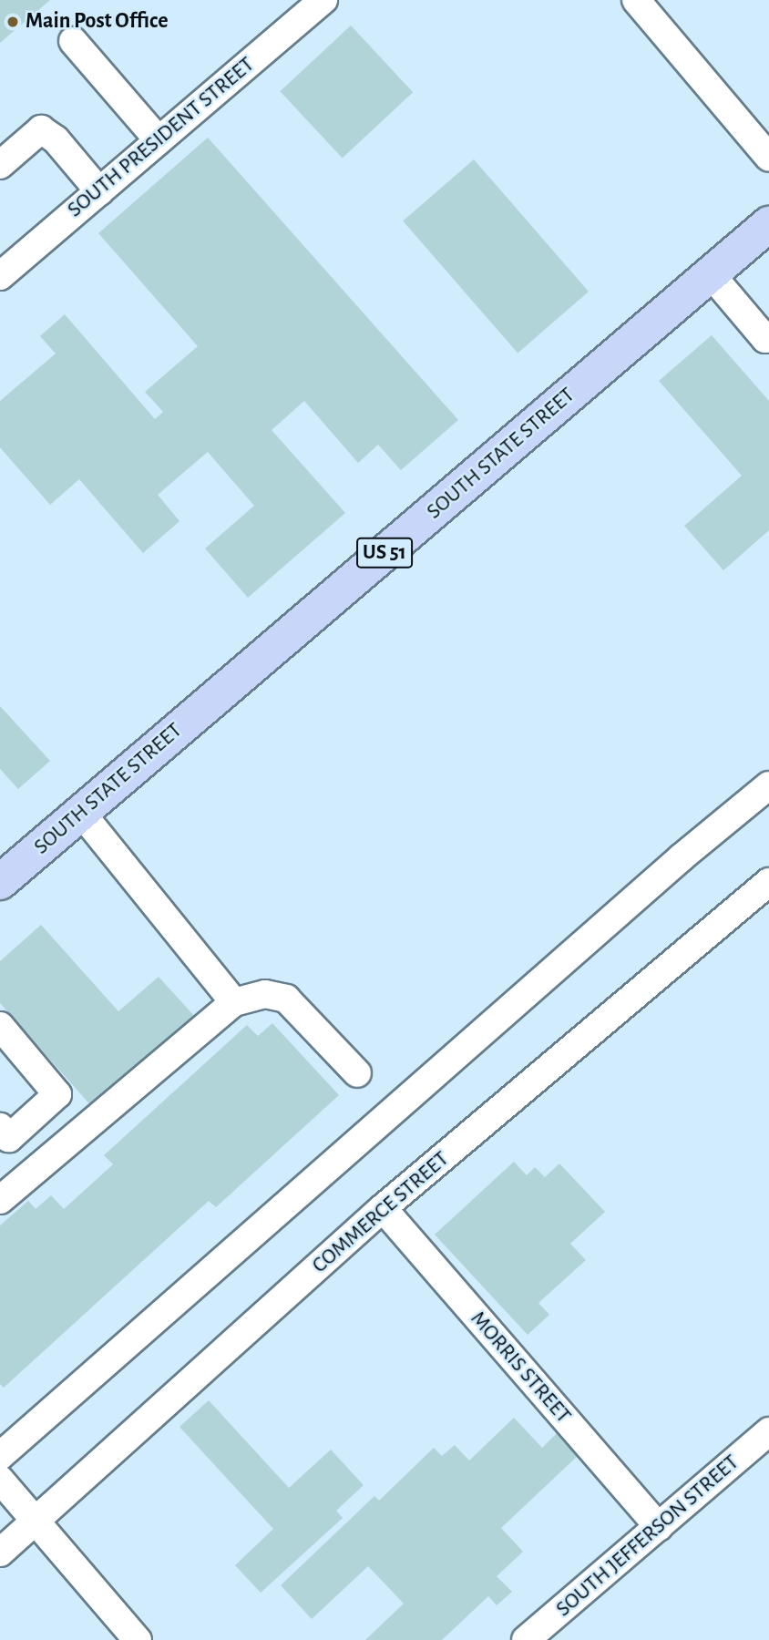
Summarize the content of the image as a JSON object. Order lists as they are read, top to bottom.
{
  "streets": {
    "main road": ["SOUTH STATE STREET", "US 51"],
    "street": [
      "SOUTH PRESIDENT STREET",
      "COMMERCE STREET",
      "MORRIS STREET",
      "SOUTH JEFFERSON STREET"
    ]
  },
  "crossings": [
    ["COMMERCE STREET", "MORRIS STREET"],
    ["MORRIS STREET", "SOUTH JEFFERSON STREET"]
  ],
  "places": ["Main Post Office"]
}
